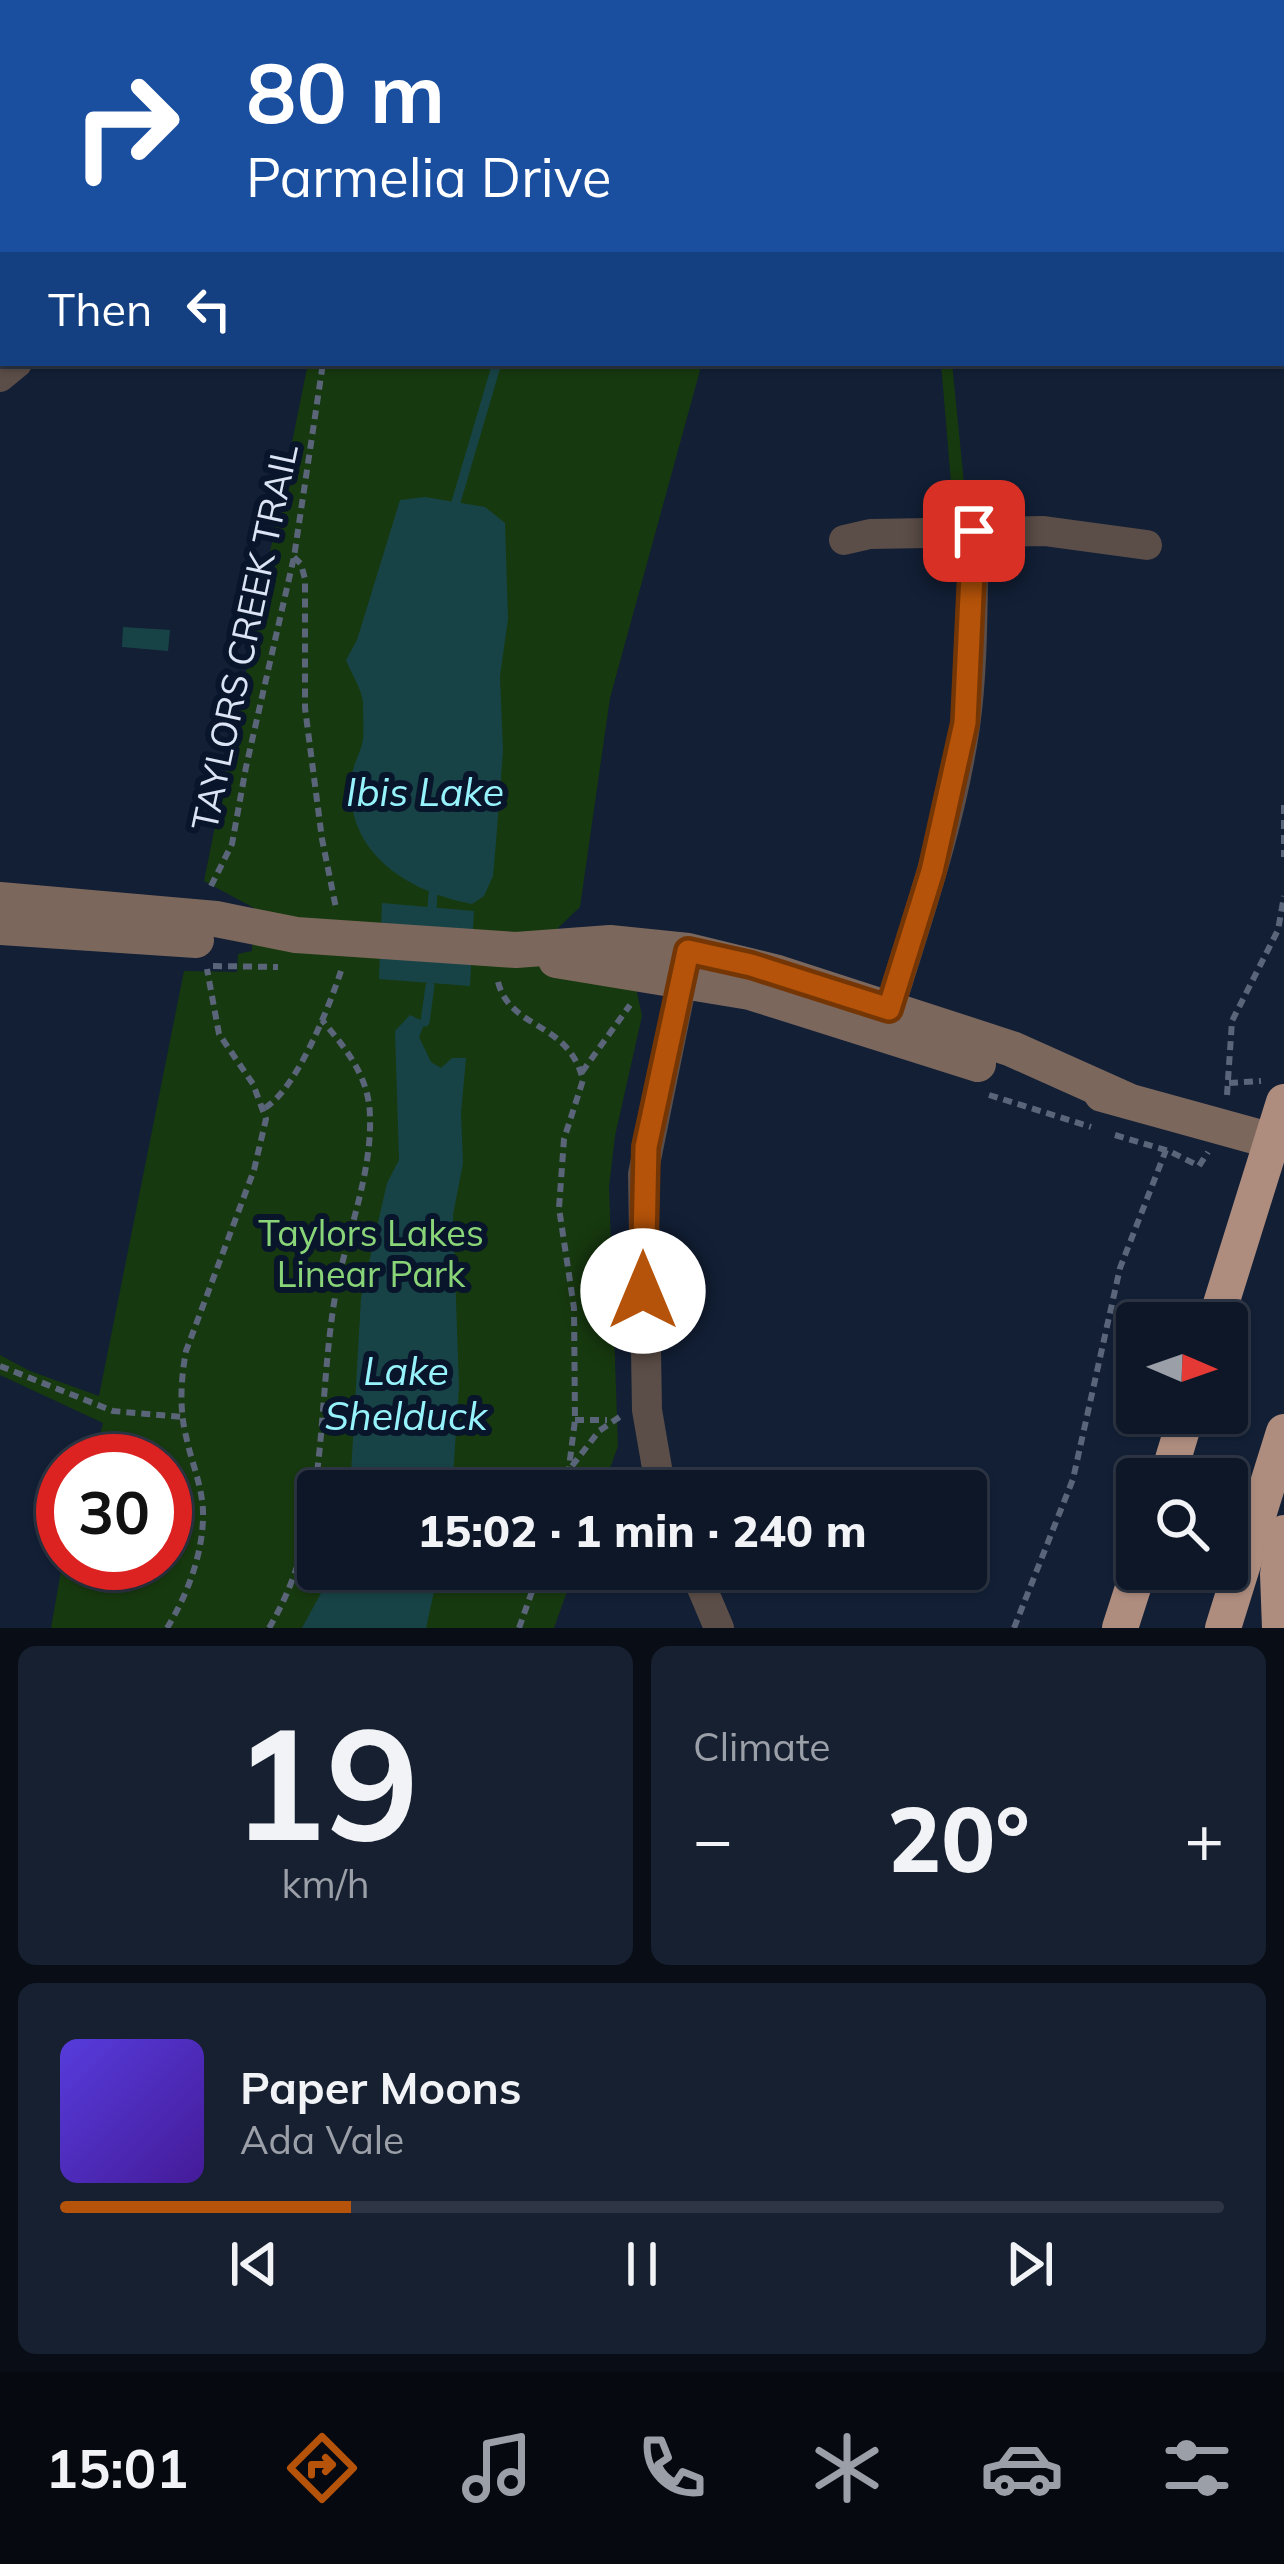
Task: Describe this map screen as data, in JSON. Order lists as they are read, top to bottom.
{
  "streets": {
    "path": ["TAYLORS CREEK TRAIL"]
  },
  "water": ["Ibis Lake", "Lake Shelduck"],
  "parks": ["Taylors Lakes Linear Park"],
  "north": "right",
  "page": {
    "turn": ["80 m", "Parmelia Drive"],
    "then": "Then",
    "limit": "30",
    "trip": "15:02 · 1 min · 240 m",
    "tile": [
      ["19", "km/h"],
      "Climate"
    ],
    "heat": ["−", "20°", "+"],
    "song": ["Paper Moons", "Ada Vale"],
    "tabs": "15:01"
  }
}
